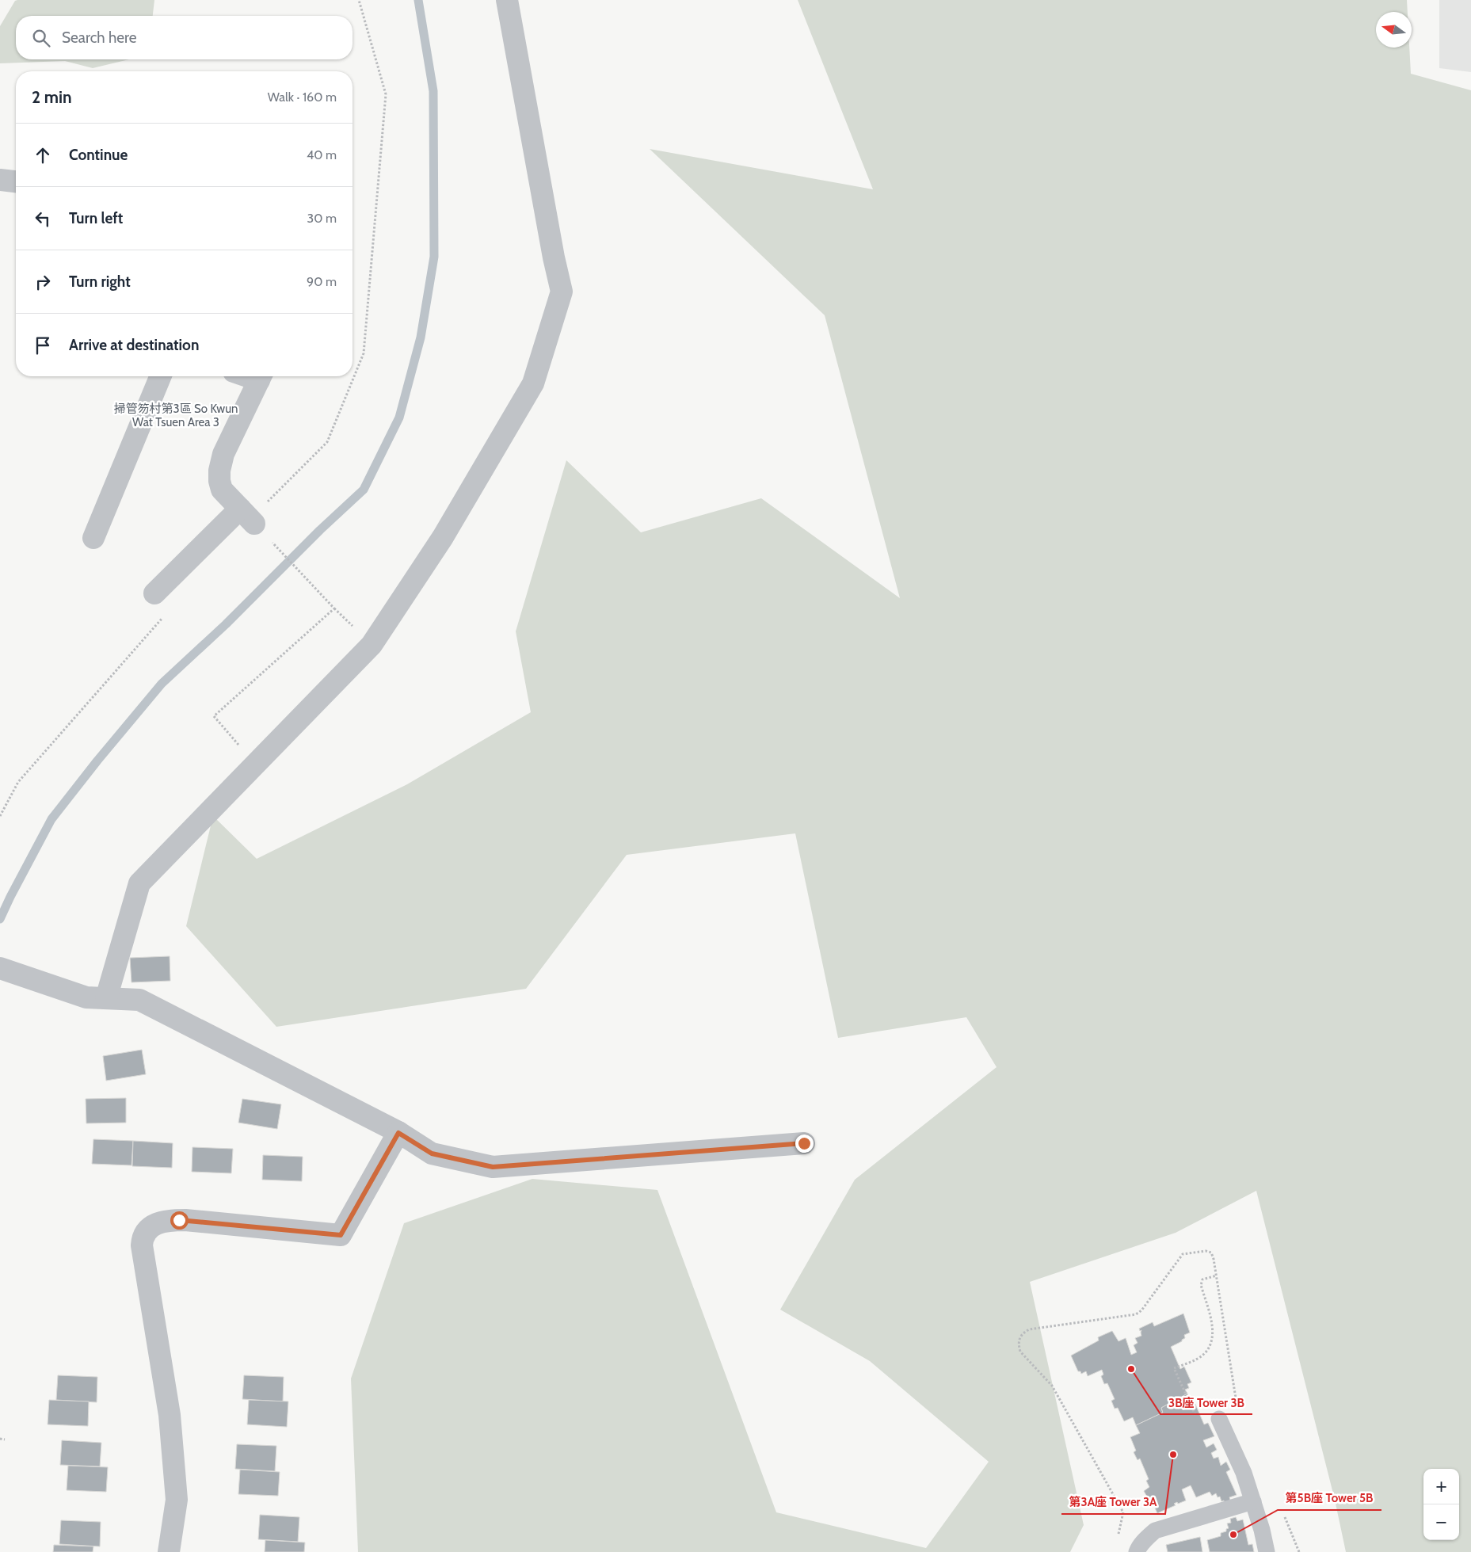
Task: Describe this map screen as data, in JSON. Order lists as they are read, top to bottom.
{
  "districts": ["掃管笏村第3區 So Kwun Wat Tsuen Area 3"],
  "places": ["3B座 Tower 3B", "第3A座 Tower 3A", "第5B座 Tower 5B"],
  "north": "left",
  "page": {
    "search": "Search here",
    "heading": ["2 min", "Walk · 160 m"],
    "list": [
      ["Continue", "40 m"],
      ["Turn left", "30 m"],
      ["Turn right", "90 m"],
      "Arrive at destination"
    ],
    "map_buttons": ["+", "−"]
  }
}
